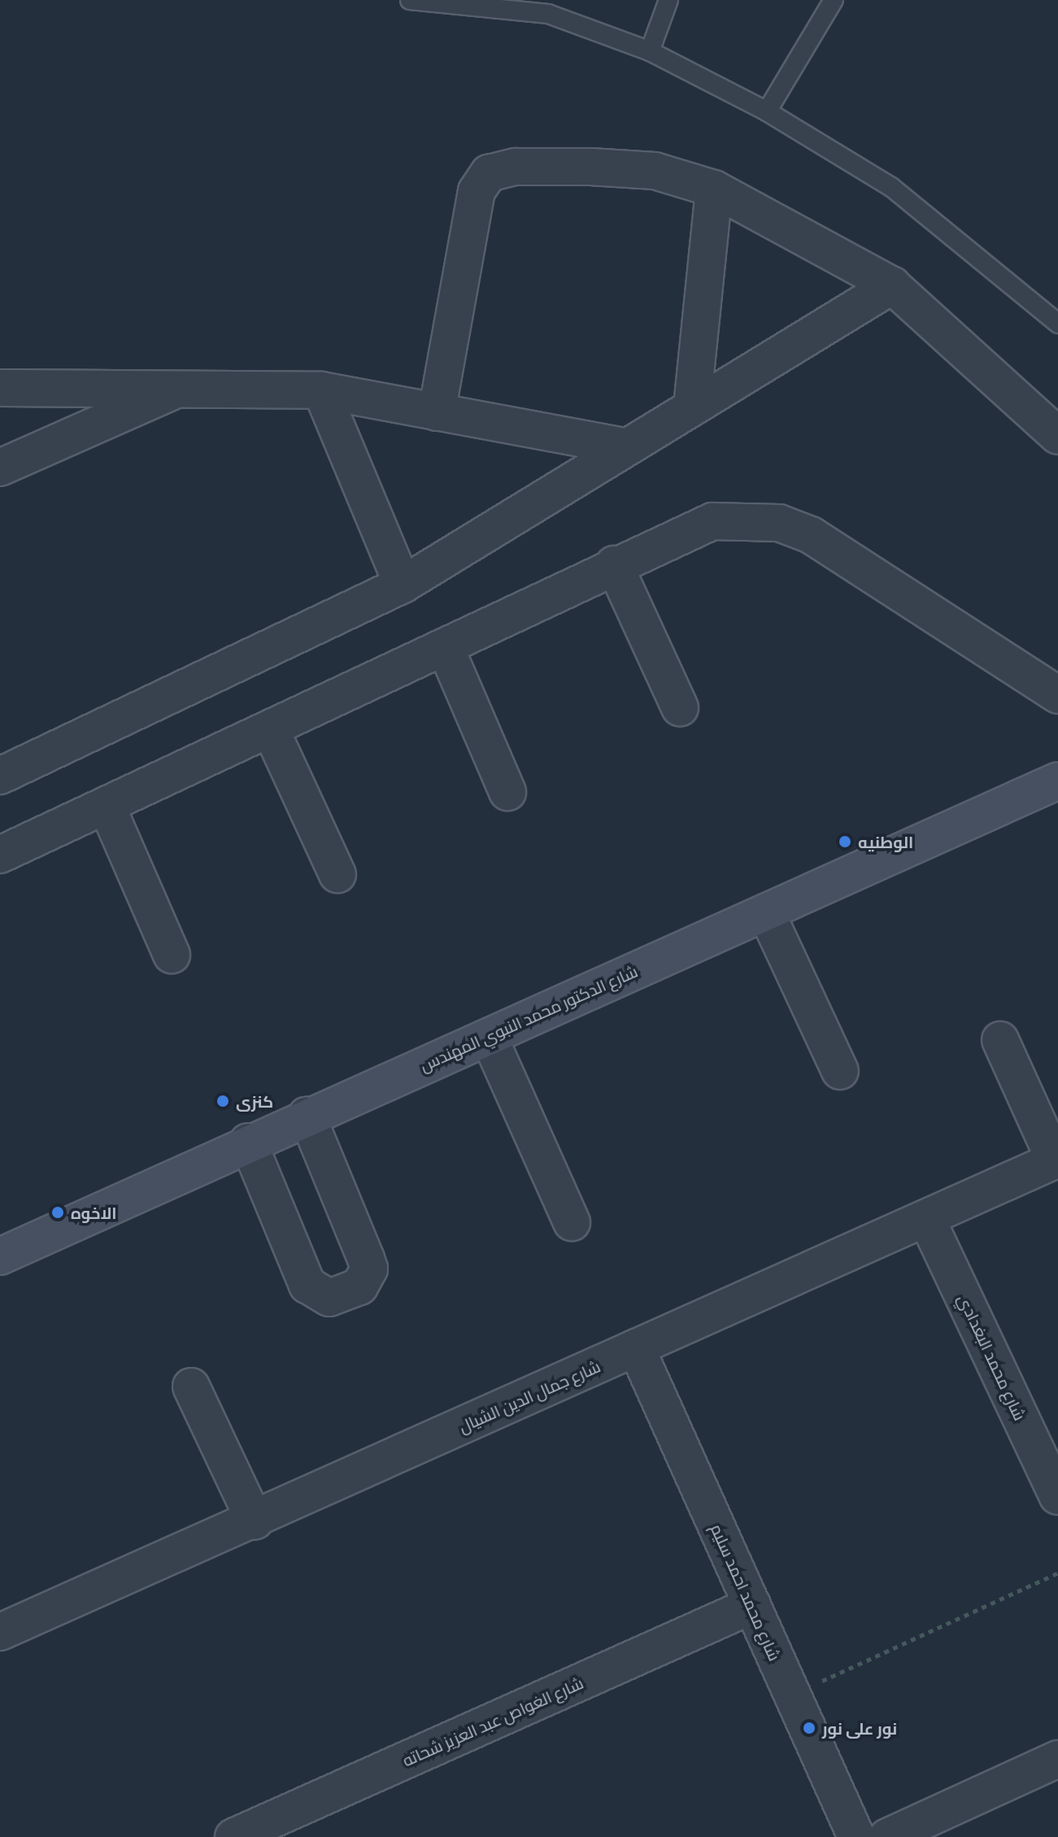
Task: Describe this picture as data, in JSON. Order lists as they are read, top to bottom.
{
  "streets": {
    "main road": ["شارع الدكتور محمد النبوي المهندس"],
    "street": [
      "شارع محمد البغدادي",
      "شارع جمال الدين الشيال",
      "شارع محمد احمد سليم",
      "شارع الغواص عبد العزيز شحاته"
    ]
  },
  "crossings": [
    ["شارع محمد البغدادي", "شارع جمال الدين الشيال"],
    ["شارع جمال الدين الشيال", "شارع محمد احمد سليم"],
    ["شارع محمد احمد سليم", "شارع الغواص عبد العزيز شحاته"]
  ],
  "places": [
    "الوطنيه",
    "كنزى",
    "الاخوه",
    "نور على نور"
  ]
}
